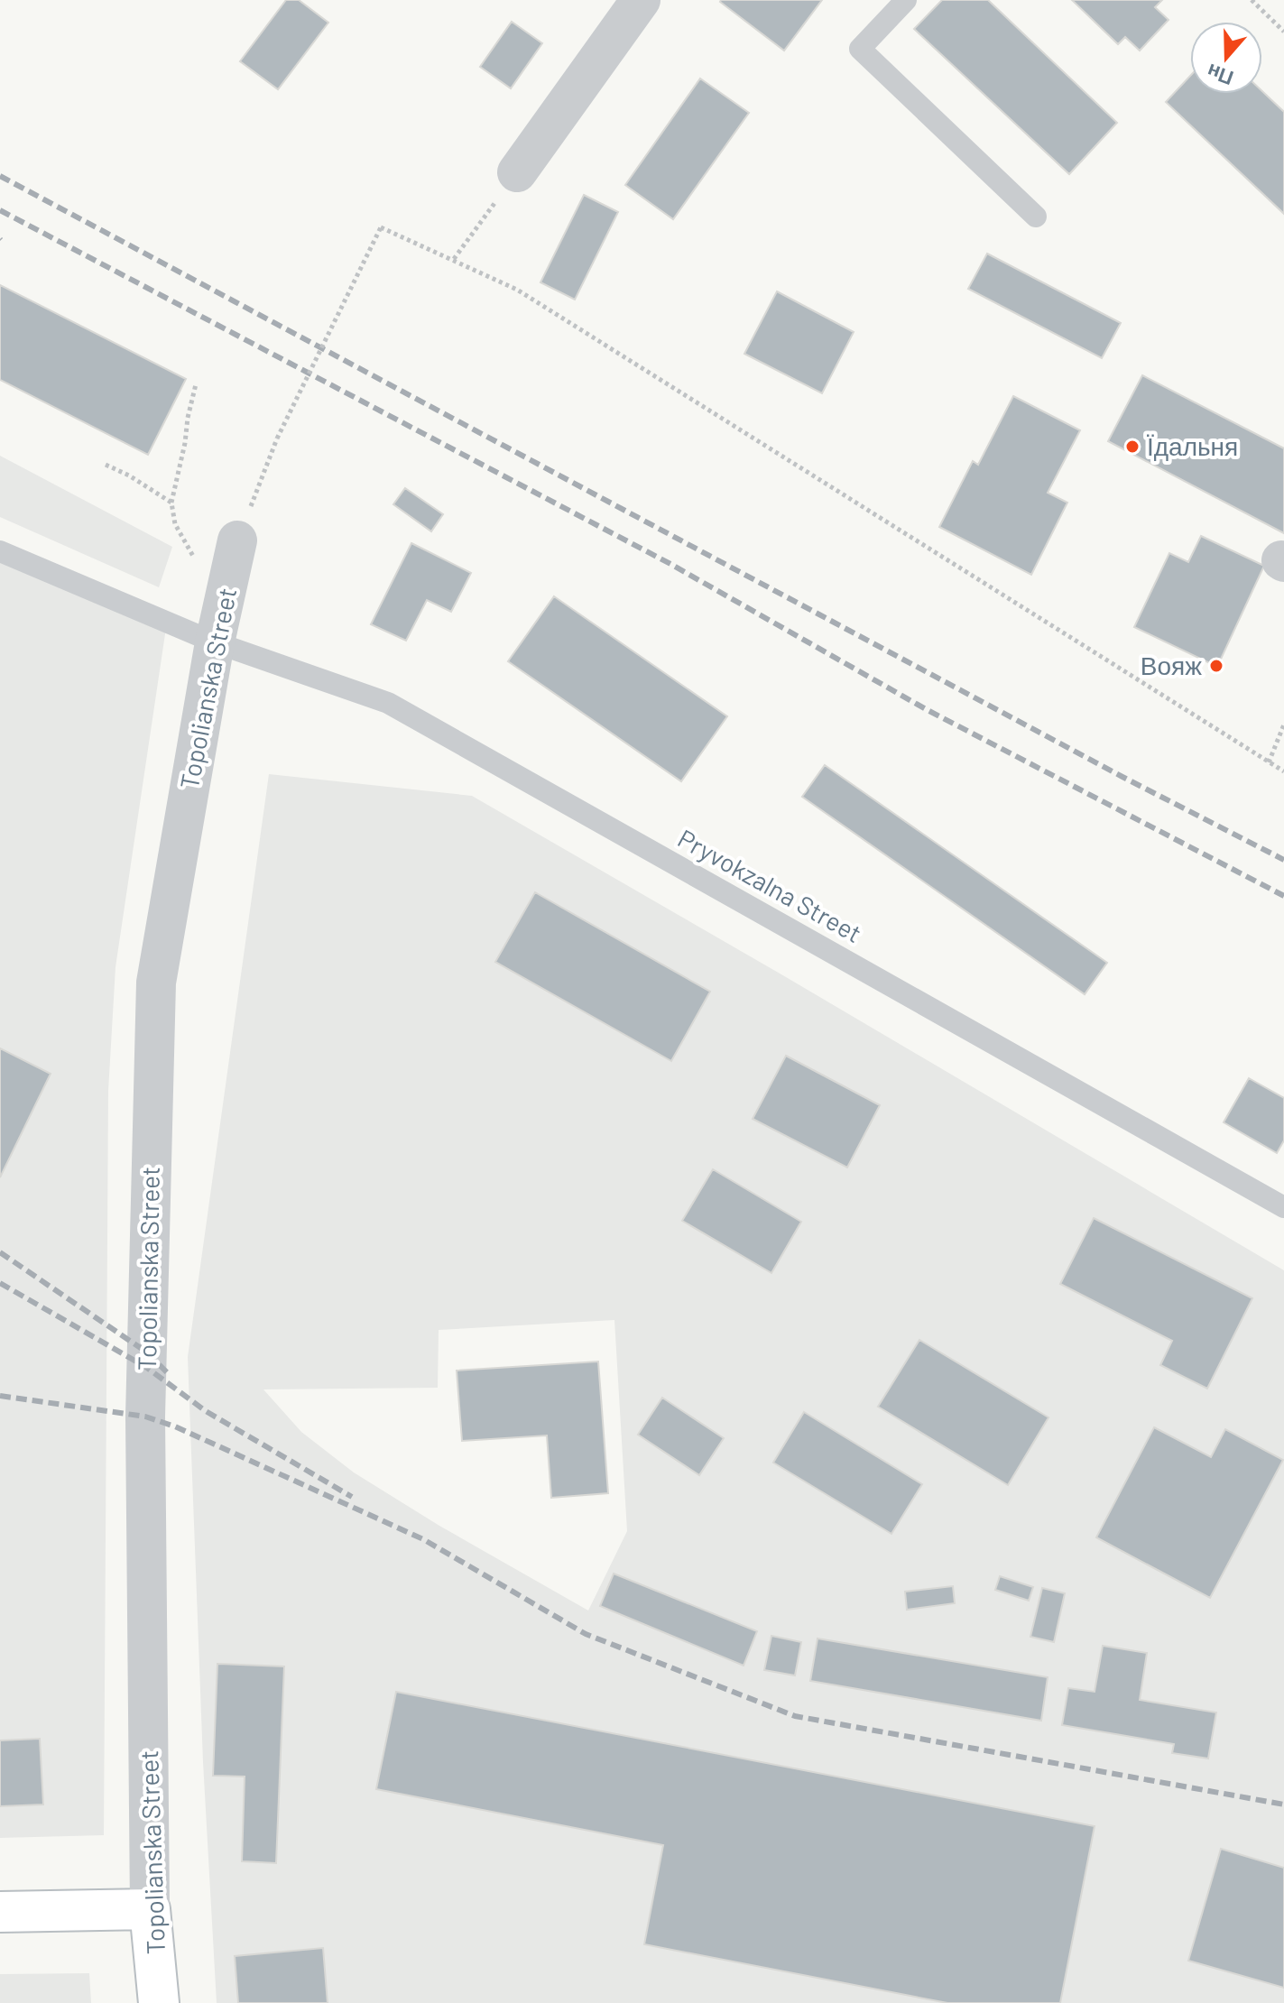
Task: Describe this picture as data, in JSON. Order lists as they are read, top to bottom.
{
  "streets": {
    "street": ["Topolianska Street"],
    "lane": ["Pryvokzalna Street"]
  },
  "crossings": [
    ["Topolianska Street", "Pryvokzalna Street"]
  ],
  "places": ["Їдальня", "Вояж"],
  "north": "bottom"
}
